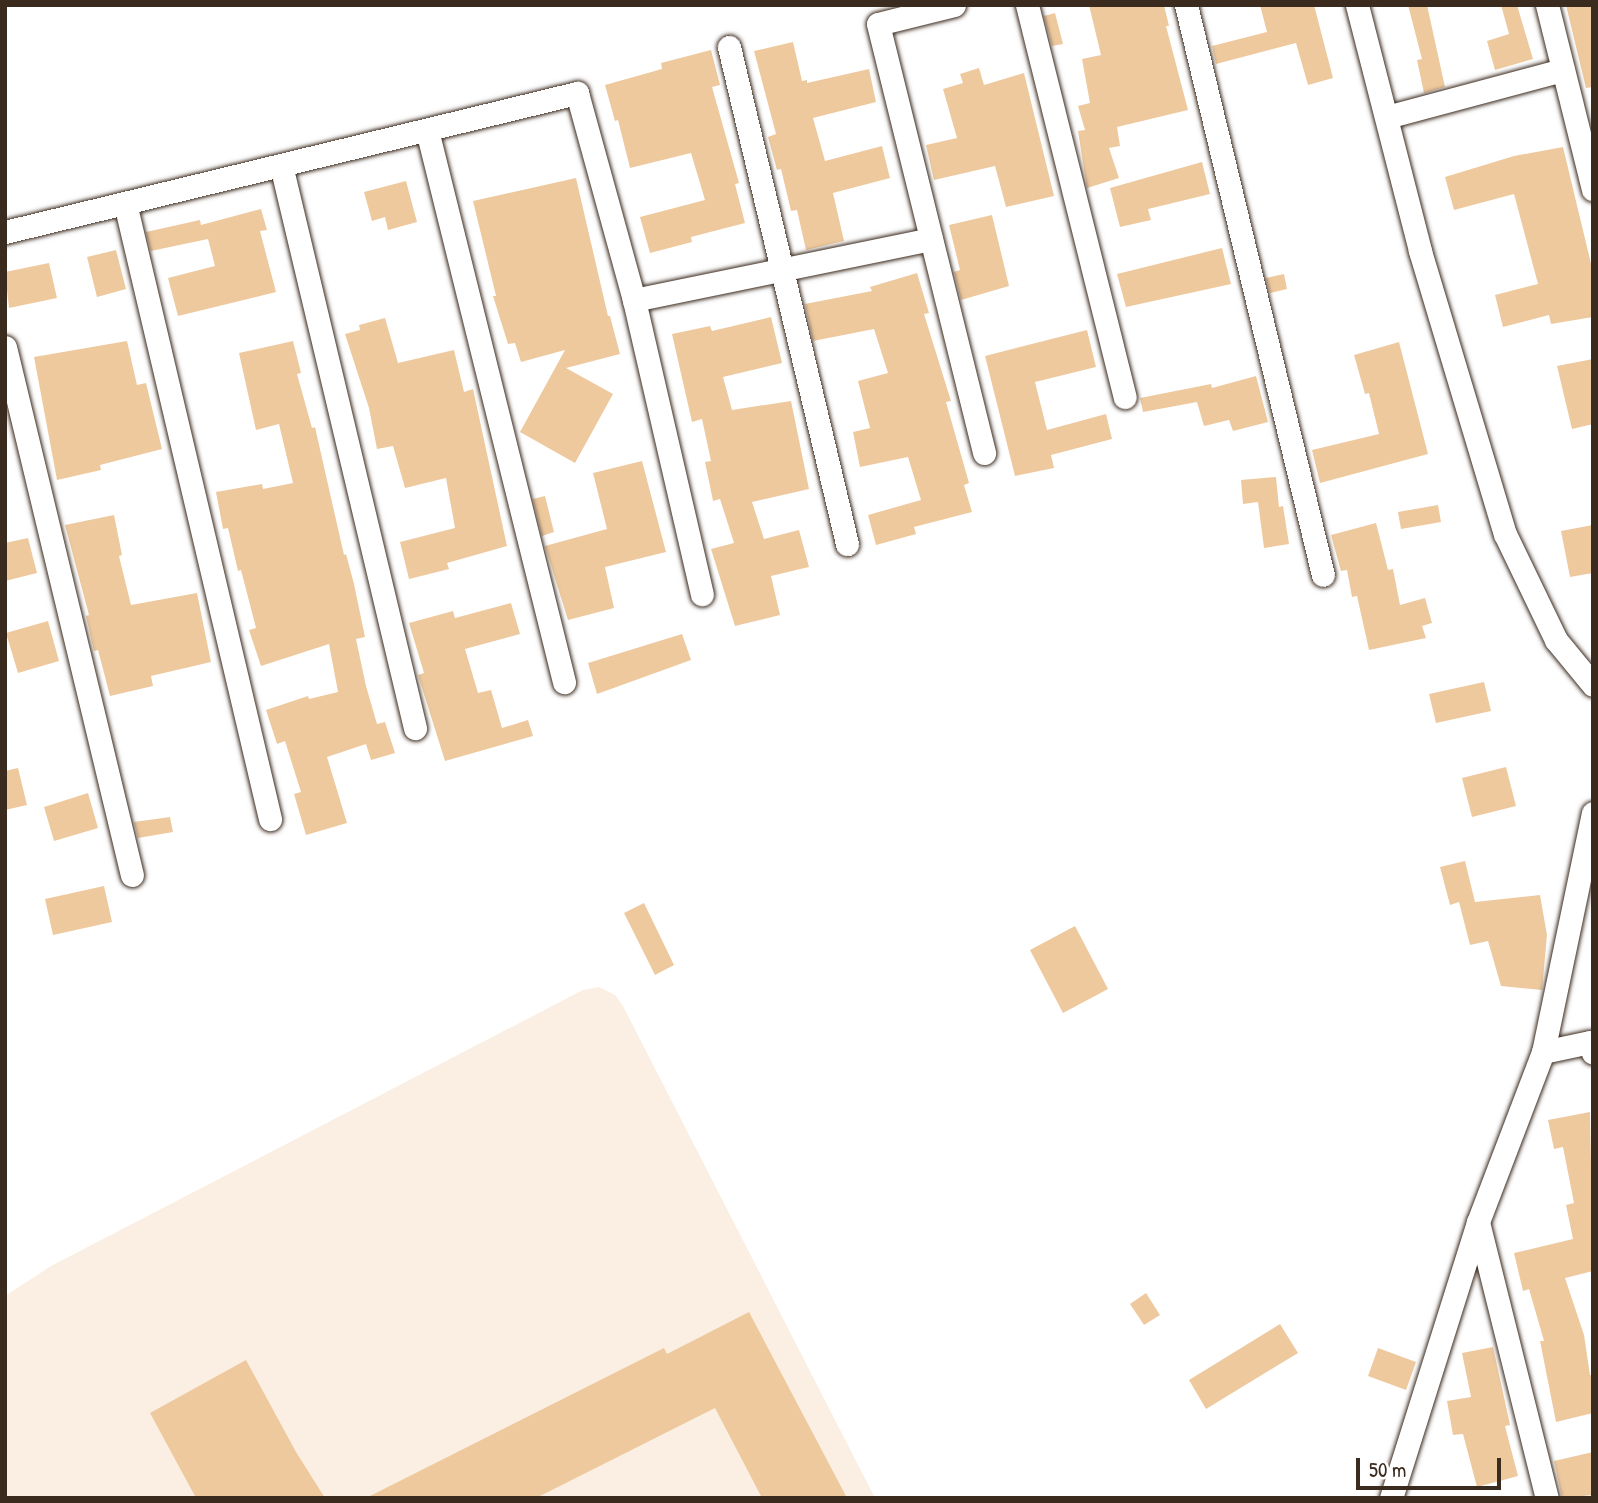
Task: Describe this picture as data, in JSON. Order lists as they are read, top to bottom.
{
  "scale_bar": "50 m"
}
